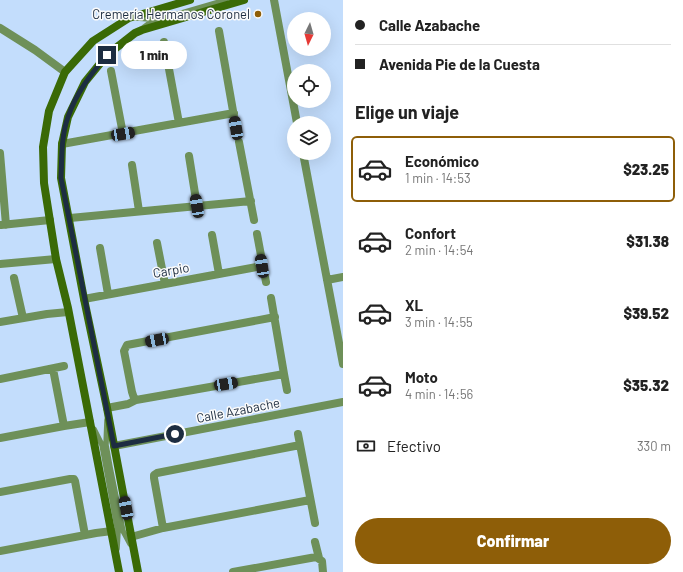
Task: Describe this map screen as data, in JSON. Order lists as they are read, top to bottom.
{
  "streets": {
    "street": ["Carpio", "Calle Azabache"]
  },
  "places": ["Cremería Hermanos Coronel"],
  "north": "bottom",
  "page": {
    "banner": ["Calle Azabache", "Avenida Pie de la Cuesta"],
    "bubble": "1 min",
    "heading": "Elige un viaje",
    "list": [
      {
        "name": "Económico",
        "note": "1 min · 14:53",
        "value": "$23.25"
      },
      {
        "name": "Confort",
        "note": "2 min · 14:54",
        "value": "$31.38"
      },
      {
        "name": "XL",
        "note": "3 min · 14:55",
        "value": "$39.52"
      },
      {
        "name": "Moto",
        "note": "4 min · 14:56",
        "value": "$35.32"
      }
    ],
    "pay": ["Efectivo", "330 m"],
    "buttons": "Confirmar"
  }
}
